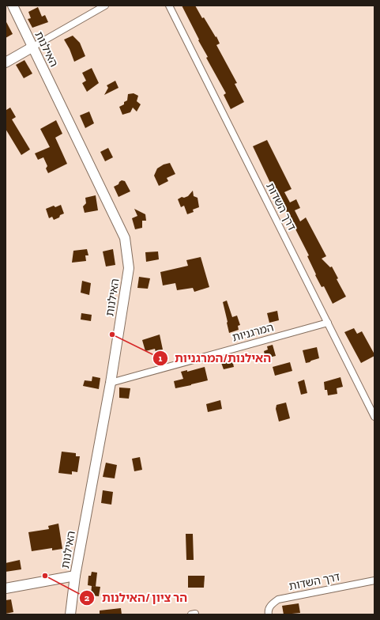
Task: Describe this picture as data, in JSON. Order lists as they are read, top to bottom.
{
  "streets": {
    "main road": ["האילנות"],
    "street": ["דרך השדות", "המרגניות"]
  },
  "crossings": [
    ["האילנות", "המרגניות"],
    ["דרך השדות", "המרגניות"]
  ],
  "places": ["האילנות/המרגניות", "הר ציון /האילנות"]
}
